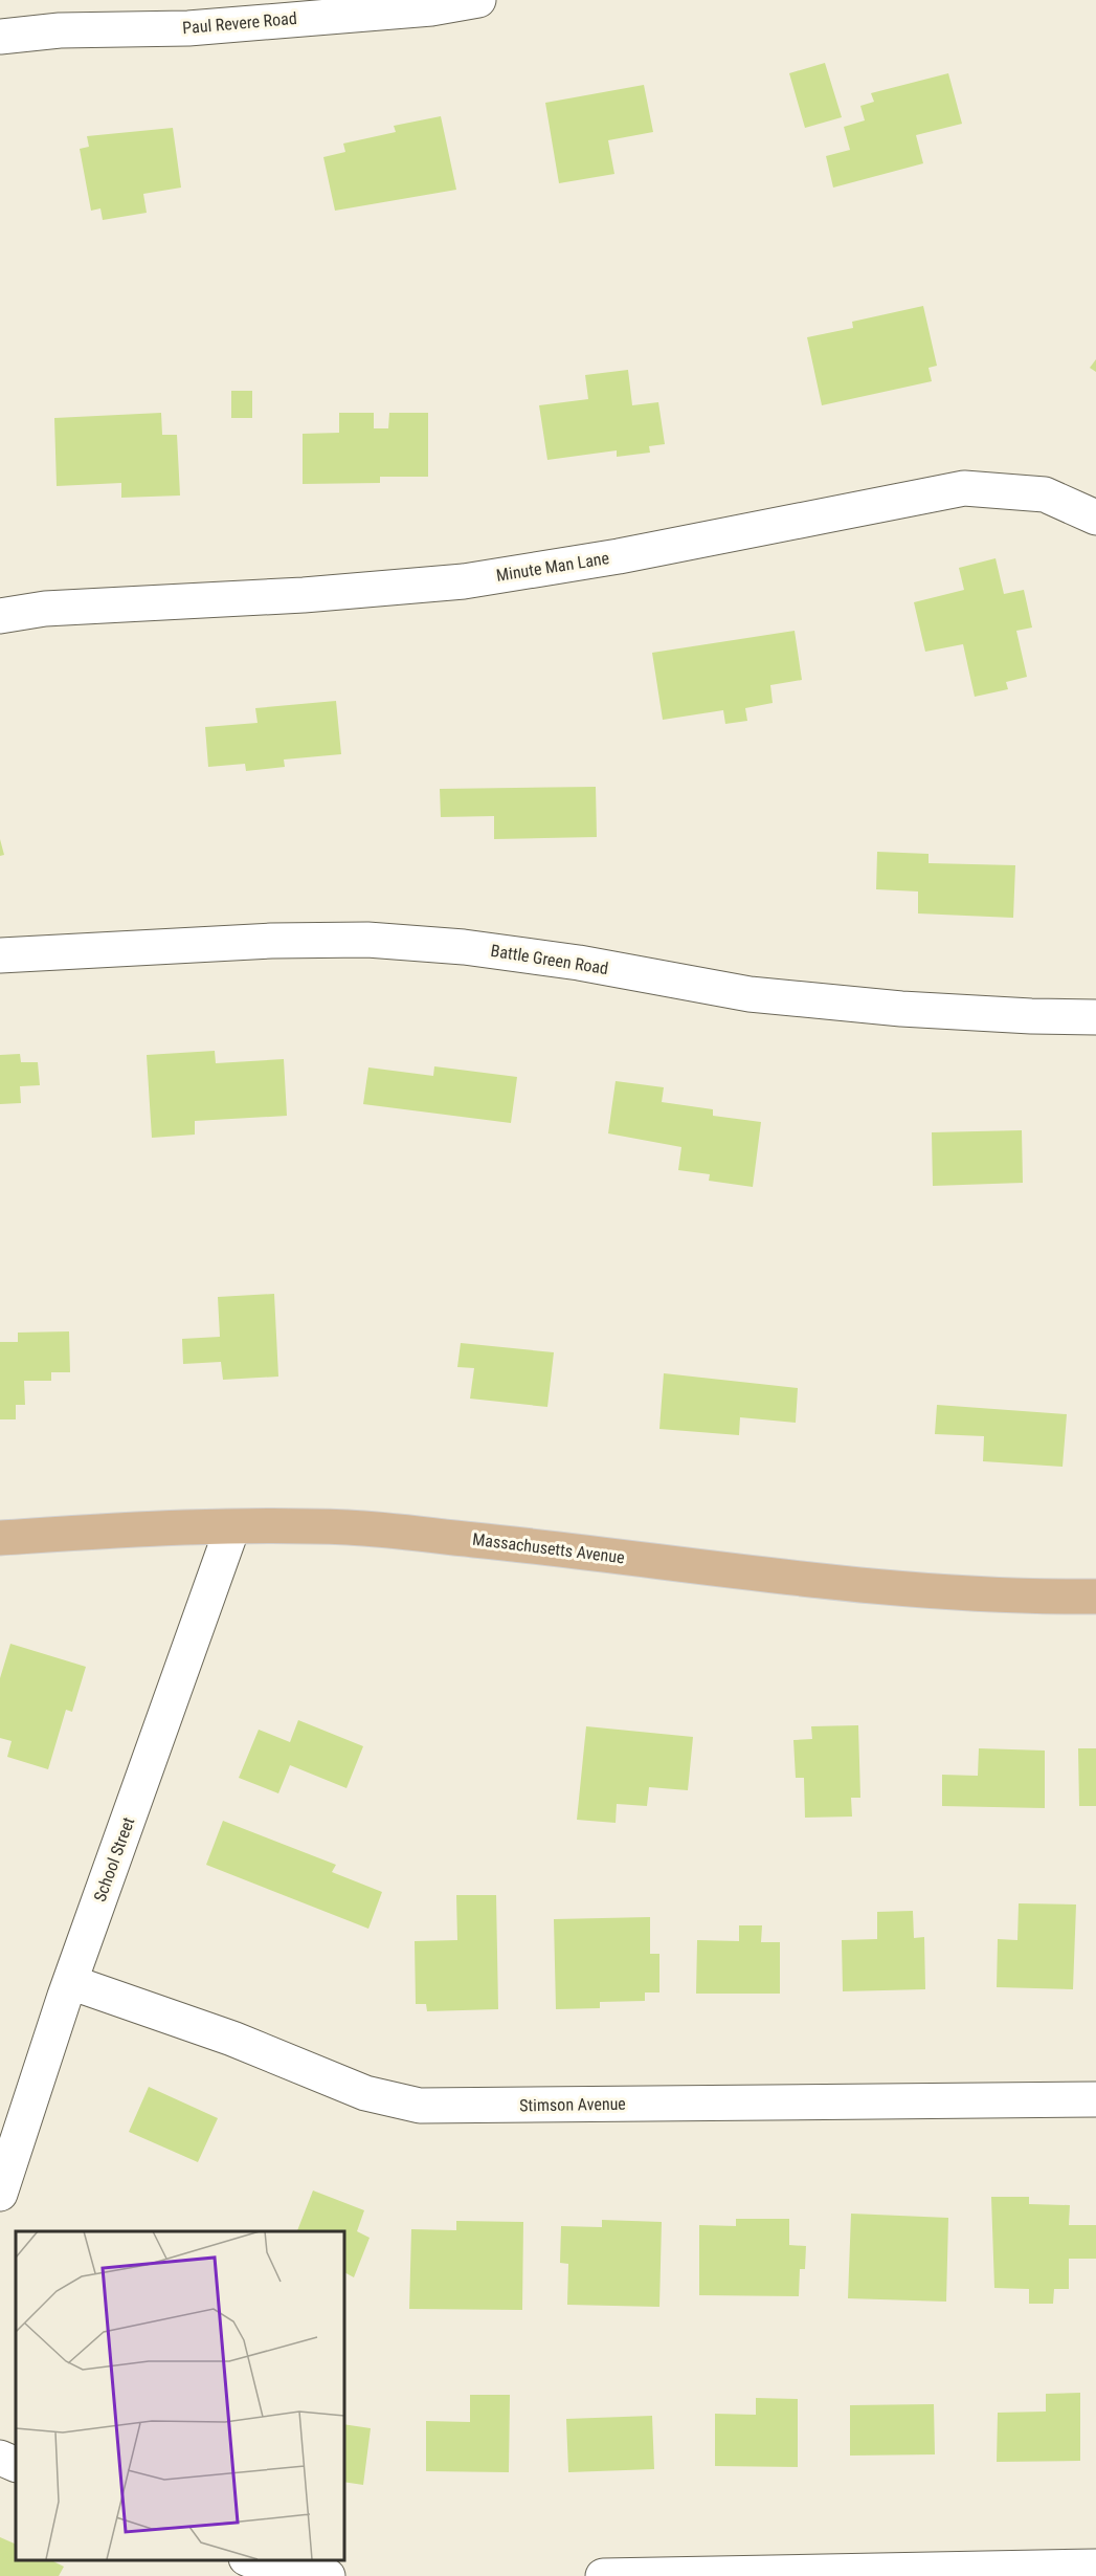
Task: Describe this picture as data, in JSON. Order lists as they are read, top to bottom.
{
  "streets": {
    "main road": ["Massachusetts Avenue"],
    "street": [
      "Paul Revere Road",
      "Minute Man Lane",
      "Battle Green Road",
      "School Street",
      "Stimson Avenue"
    ]
  },
  "crossings": [
    ["Massachusetts Avenue", "School Street"],
    ["School Street", "Stimson Avenue"]
  ]
}
